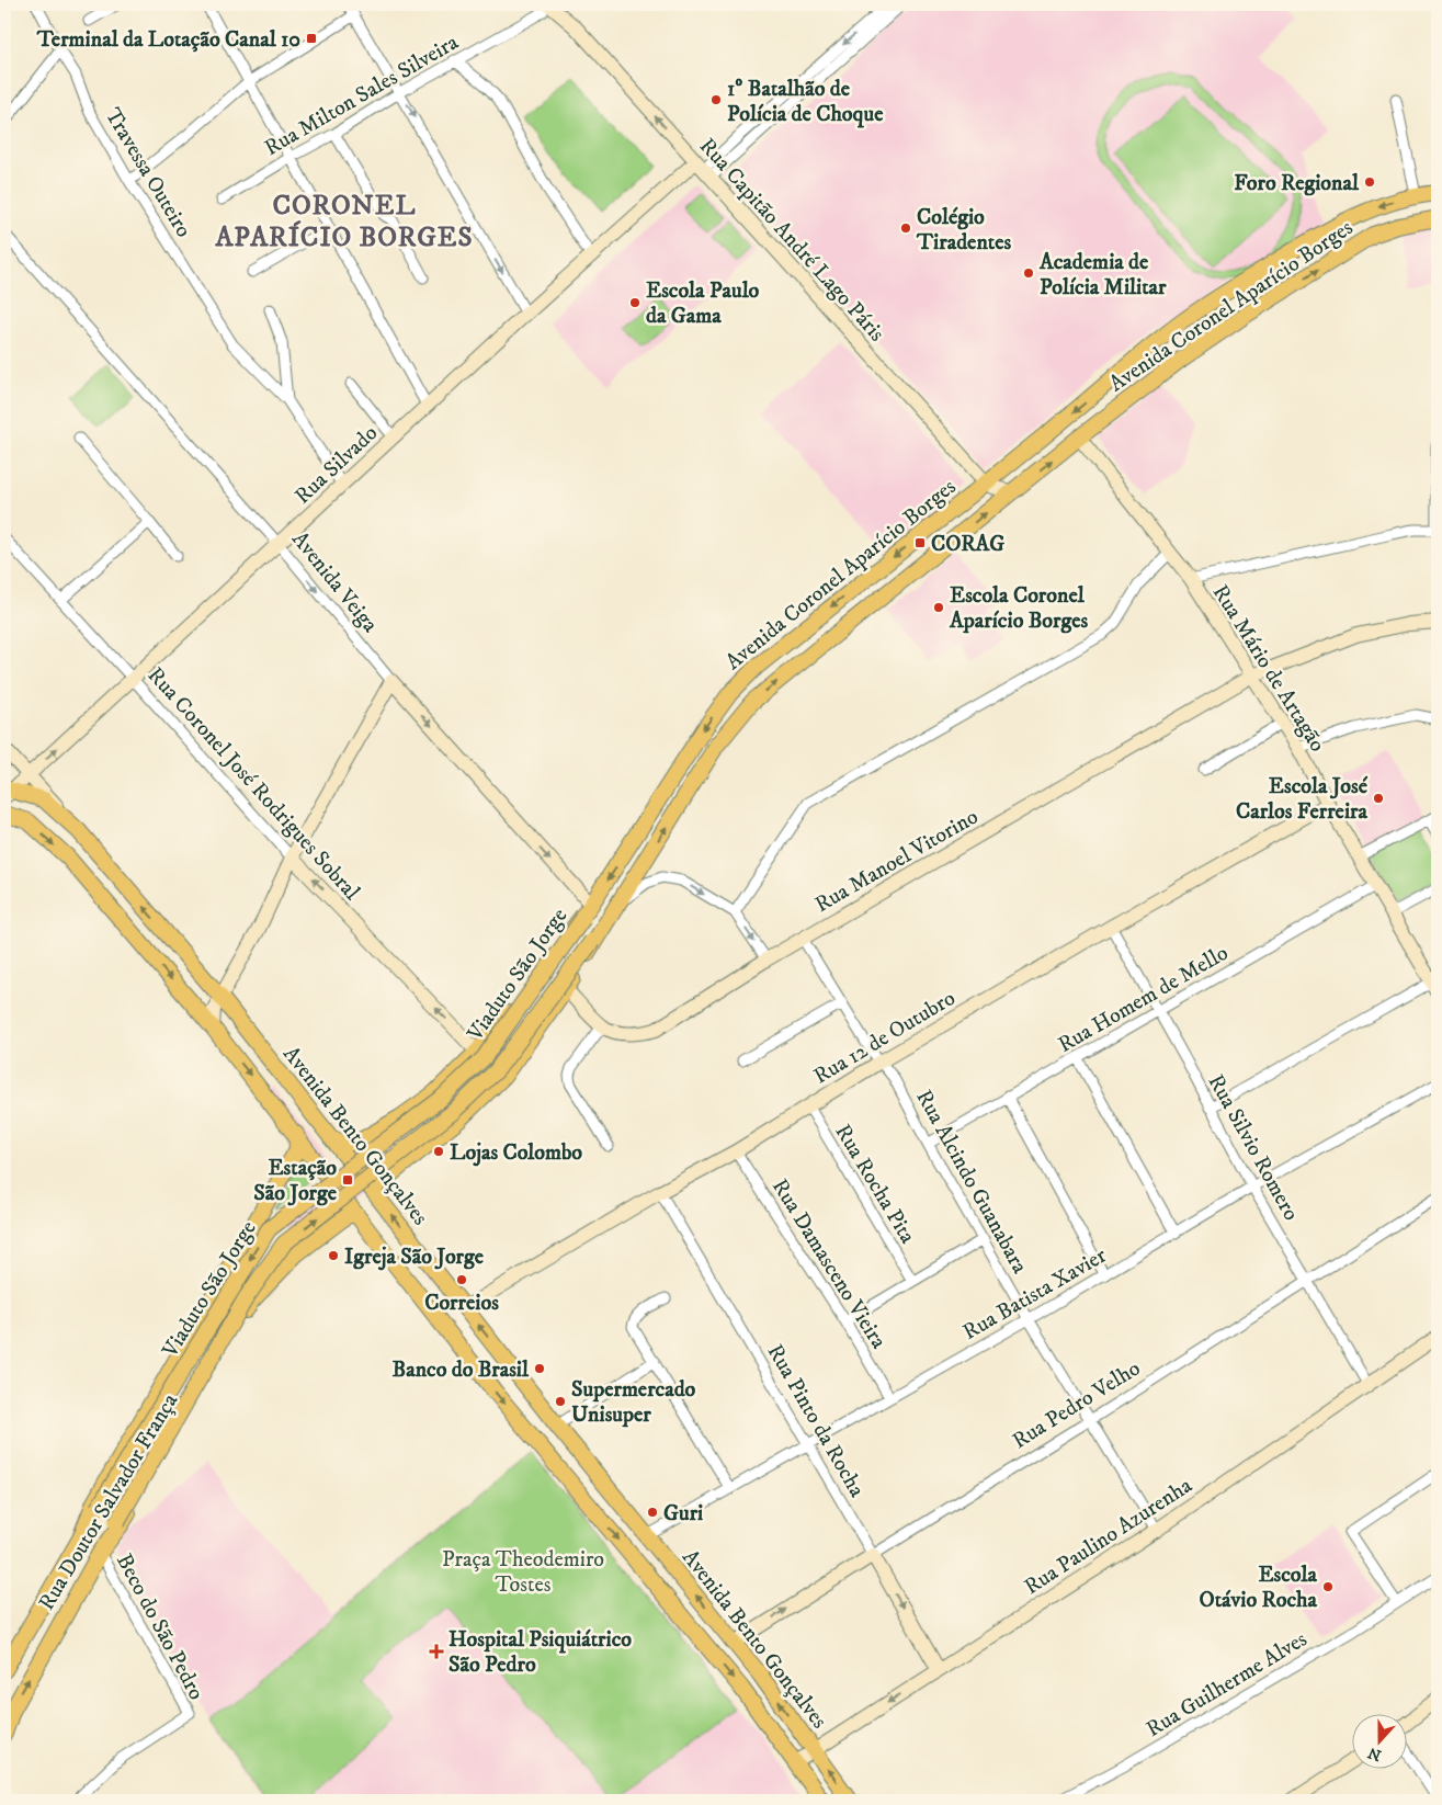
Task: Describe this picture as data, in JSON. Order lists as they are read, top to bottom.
{
  "streets": {
    "main road": [
      "Avenida Coronel Aparício Borges",
      "Viaduto São Jorge",
      "Avenida Bento Gonçalves",
      "Rua Doutor Salvador França"
    ],
    "street": [
      "Rua Milton Sales Silveira",
      "Travessa Outeiro",
      "Rua Capitão André Lago Páris",
      "Rua Silvado",
      "Avenida Veiga",
      "Rua Mário de Artagão",
      "Rua Coronel José Rodrigues Sobral",
      "Rua Manoel Vitorino",
      "Rua Homem de Mello",
      "Rua 12 de Outubro",
      "Rua Silvio Romero",
      "Rua Alcindo Guanabara",
      "Rua Rocha Pita",
      "Rua Damasceno Vieira",
      "Rua Batista Xavier",
      "Rua Pedro Velho",
      "Rua Pinto da Rocha",
      "Rua Paulino Azurenha",
      "Beco do São Pedro",
      "Rua Guilherme Alves"
    ]
  },
  "crossings": [
    ["Rua Milton Sales Silveira", "Rua Capitão André Lago Páris"],
    ["Travessa Outeiro", "Rua Silvado"],
    ["Rua Capitão André Lago Páris", "Avenida Coronel Aparício Borges"],
    ["Rua Capitão André Lago Páris", "Rua Silvado"],
    ["Avenida Coronel Aparício Borges", "Avenida Veiga"],
    ["Avenida Coronel Aparício Borges", "Rua Mário de Artagão"],
    ["Avenida Coronel Aparício Borges", "Rua Coronel José Rodrigues Sobral"],
    ["Avenida Coronel Aparício Borges", "Viaduto São Jorge"],
    ["Avenida Coronel Aparício Borges", "Avenida Bento Gonçalves"],
    ["Rua Silvado", "Avenida Veiga"],
    ["Rua Silvado", "Rua Coronel José Rodrigues Sobral"],
    ["Rua Silvado", "Avenida Bento Gonçalves"],
    ["Avenida Veiga", "Viaduto São Jorge"],
    ["Rua Mário de Artagão", "Rua Manoel Vitorino"],
    ["Rua Mário de Artagão", "Rua Homem de Mello"],
    ["Rua Mário de Artagão", "Rua 12 de Outubro"],
    ["Rua Manoel Vitorino", "Rua Alcindo Guanabara"],
    ["Viaduto São Jorge", "Rua Doutor Salvador França"],
    ["Viaduto São Jorge", "Beco do São Pedro"],
    ["Rua Homem de Mello", "Rua Silvio Romero"],
    ["Rua Homem de Mello", "Rua Alcindo Guanabara"],
    ["Rua 12 de Outubro", "Avenida Bento Gonçalves"],
    ["Rua 12 de Outubro", "Rua Silvio Romero"],
    ["Rua 12 de Outubro", "Rua Alcindo Guanabara"],
    ["Rua 12 de Outubro", "Rua Rocha Pita"],
    ["Rua 12 de Outubro", "Rua Damasceno Vieira"],
    ["Rua 12 de Outubro", "Rua Pinto da Rocha"],
    ["Avenida Bento Gonçalves", "Rua Batista Xavier"],
    ["Avenida Bento Gonçalves", "Rua Pedro Velho"],
    ["Avenida Bento Gonçalves", "Rua Doutor Salvador França"],
    ["Avenida Bento Gonçalves", "Rua Paulino Azurenha"],
    ["Rua Silvio Romero", "Rua Batista Xavier"],
    ["Rua Silvio Romero", "Rua Pedro Velho"],
    ["Rua Silvio Romero", "Rua Paulino Azurenha"],
    ["Rua Alcindo Guanabara", "Rua Batista Xavier"],
    ["Rua Alcindo Guanabara", "Rua Pedro Velho"],
    ["Rua Alcindo Guanabara", "Rua Paulino Azurenha"],
    ["Rua Damasceno Vieira", "Rua Batista Xavier"],
    ["Rua Batista Xavier", "Rua Pinto da Rocha"],
    ["Rua Pedro Velho", "Rua Pinto da Rocha"],
    ["Rua Pinto da Rocha", "Rua Paulino Azurenha"],
    ["Rua Doutor Salvador França", "Beco do São Pedro"]
  ],
  "one_way": ["Avenida Veiga", "Rua Coronel José Rodrigues Sobral"],
  "districts": ["CORONEL APARÍCIO BORGES"],
  "parks": ["Praça Theodemiro Tostes"],
  "places": {
    "transit": ["Terminal da Lotação Canal 10", "CORAG", "Estação São Jorge"],
    "other": [
      "1º Batalhão de Polícia de Choque",
      "Foro Regional",
      "Colégio Tiradentes",
      "Academia de Polícia Militar",
      "Escola Paulo da Gama",
      "Escola Coronel Aparício Borges",
      "Escola José Carlos Ferreira",
      "Lojas Colombo",
      "Igreja São Jorge",
      "Correios",
      "Banco do Brasil",
      "Supermercado Unisuper",
      "Guri",
      "Escola Otávio Rocha"
    ],
    "health": ["Hospital Psiquiátrico São Pedro"]
  },
  "north": "bottom"
}
